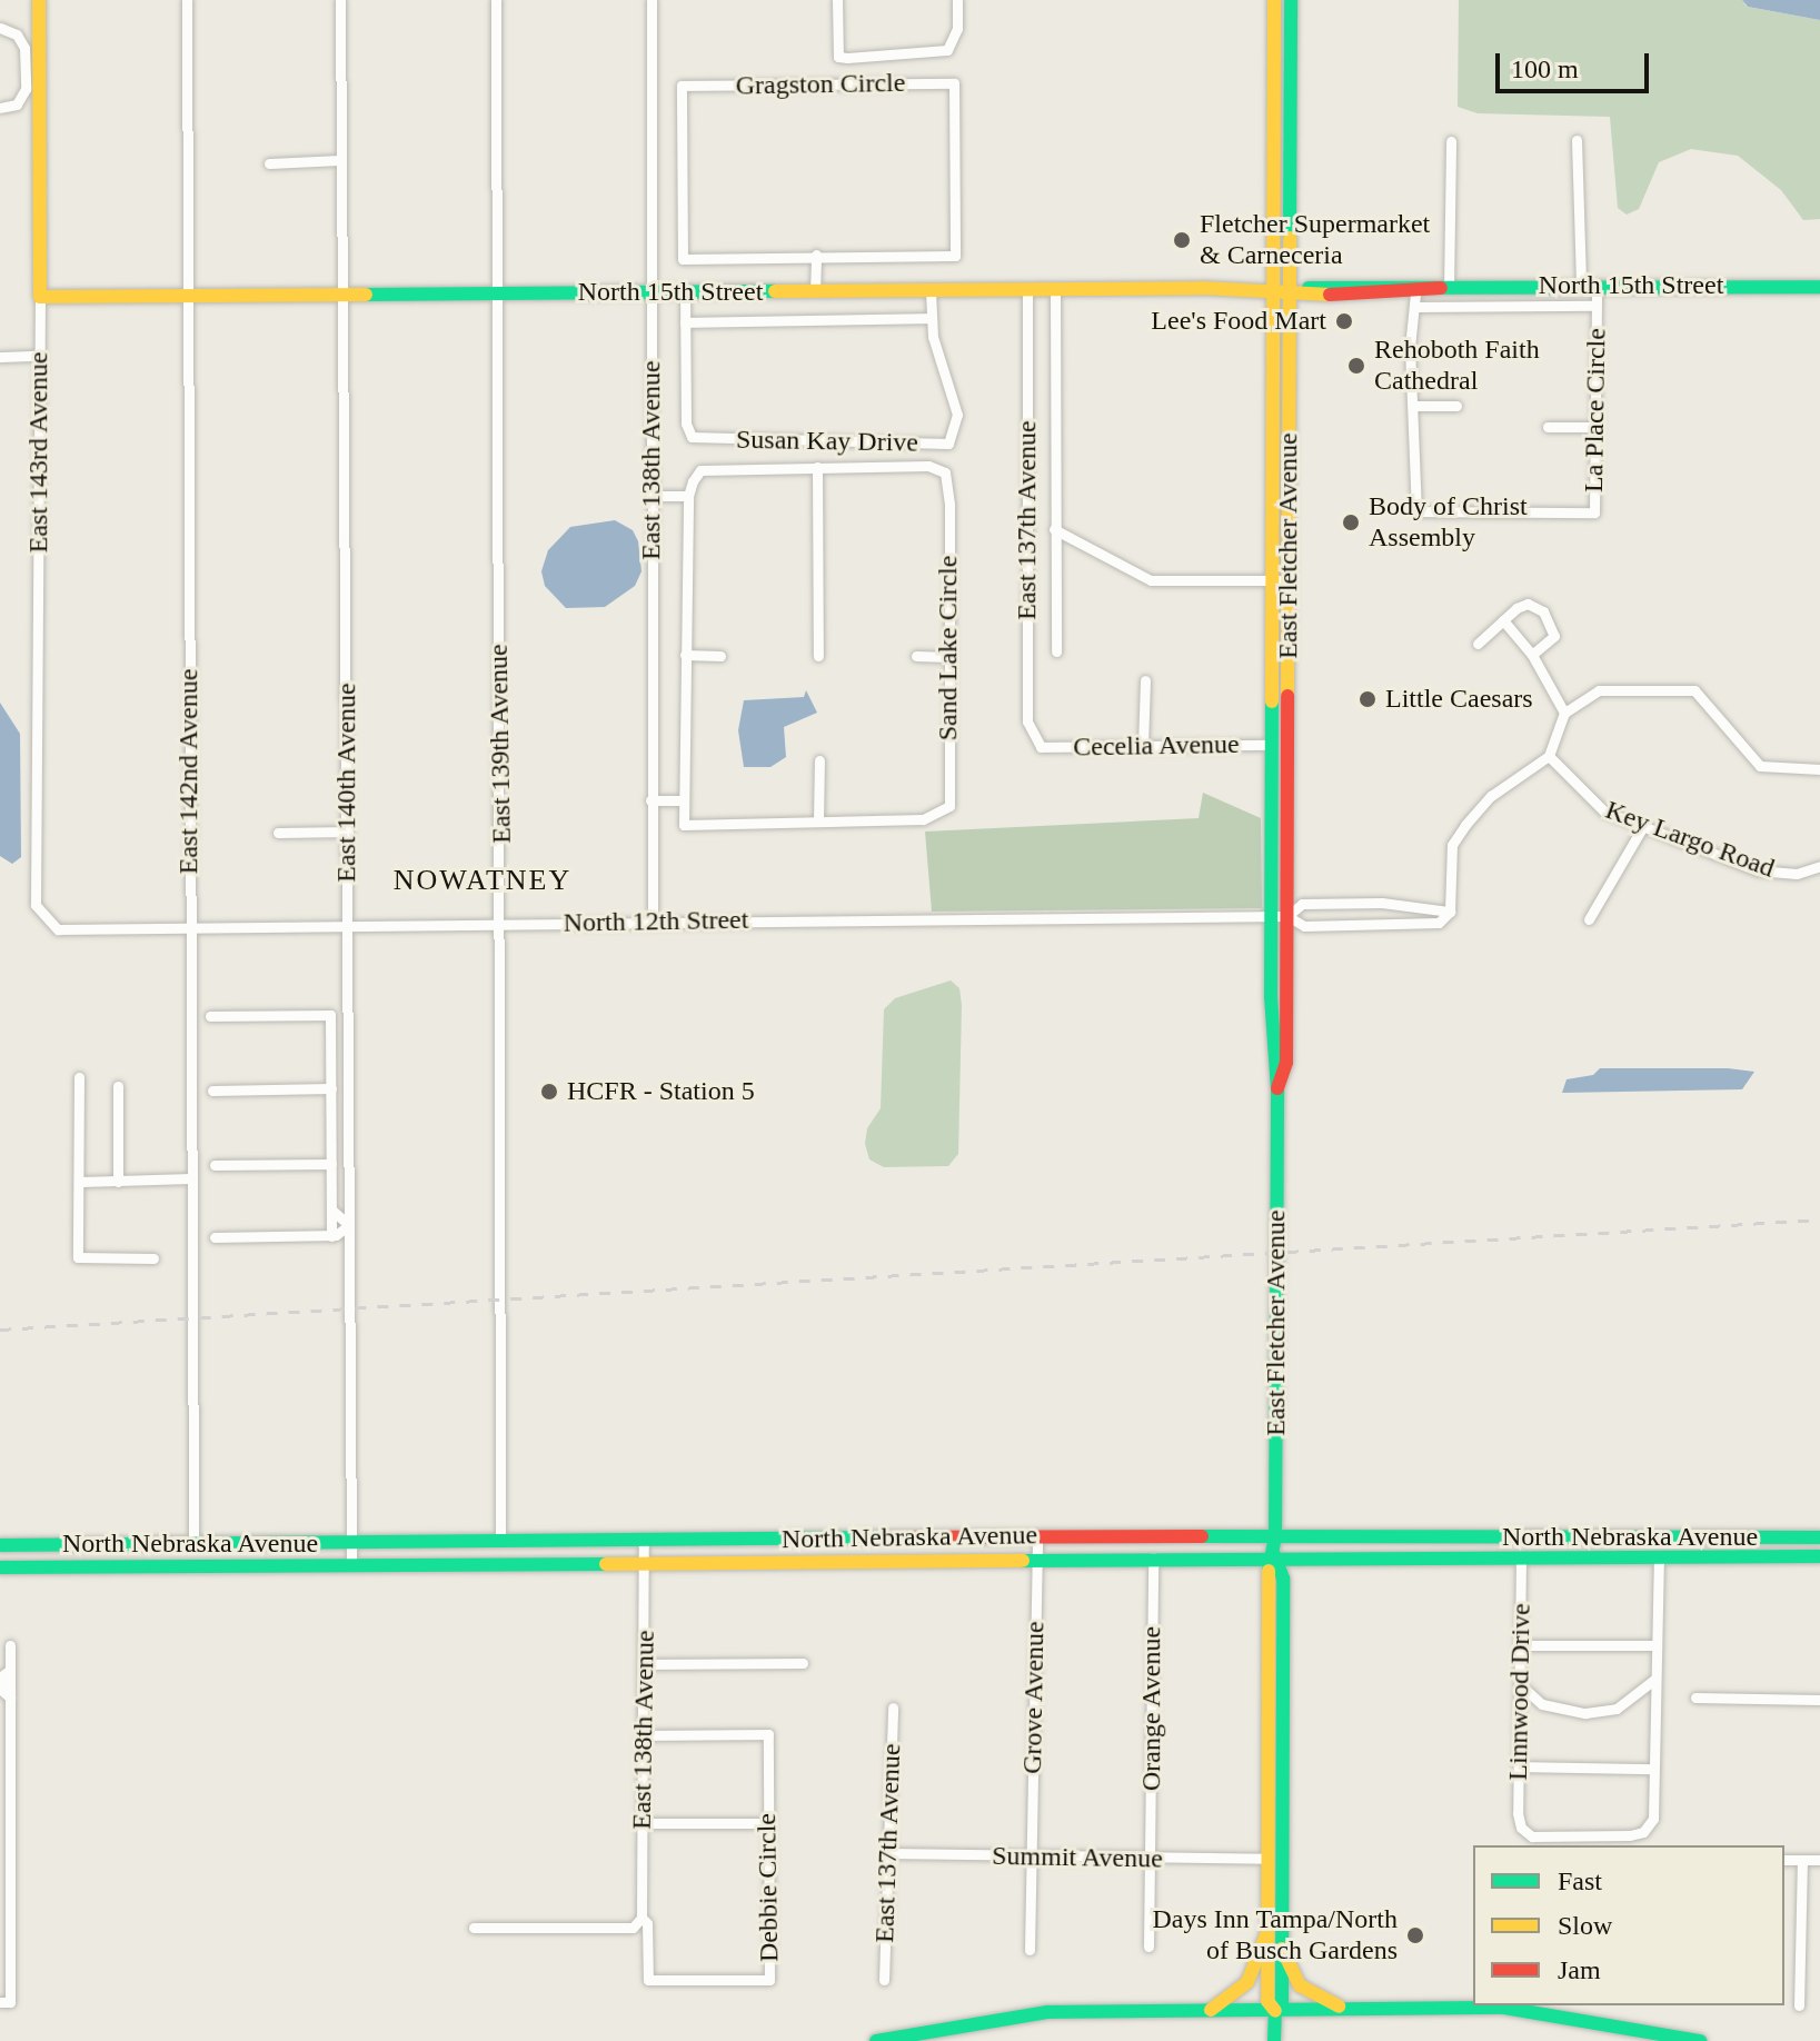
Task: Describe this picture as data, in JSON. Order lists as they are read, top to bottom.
{
  "streets": {
    "main road": [
      "North 15th Street",
      "East 143rd Avenue",
      "East Fletcher Avenue",
      "North Nebraska Avenue"
    ],
    "street": [
      "Gragston Circle",
      "La Place Circle",
      "Susan Kay Drive",
      "East 138th Avenue",
      "East 137th Avenue",
      "Sand Lake Circle",
      "East 139th Avenue",
      "Cecelia Avenue",
      "East 142nd Avenue",
      "East 140th Avenue",
      "Key Largo Road",
      "North 12th Street",
      "Linnwood Drive",
      "Grove Avenue",
      "Orange Avenue",
      "Summit Avenue",
      "Debbie Circle"
    ]
  },
  "crossings": [
    ["North 15th Street", "La Place Circle"],
    ["North 15th Street", "Susan Kay Drive"],
    ["North 15th Street", "East 143rd Avenue"],
    ["North 15th Street", "East 138th Avenue"],
    ["North 15th Street", "East 137th Avenue"],
    ["North 15th Street", "East Fletcher Avenue"],
    ["North 15th Street", "East 139th Avenue"],
    ["North 15th Street", "East 142nd Avenue"],
    ["North 15th Street", "East 140th Avenue"],
    ["East 143rd Avenue", "North 12th Street"],
    ["East 138th Avenue", "North 12th Street"],
    ["East 138th Avenue", "North Nebraska Avenue"],
    ["East 138th Avenue", "Debbie Circle"],
    ["East 137th Avenue", "Cecelia Avenue"],
    ["East 137th Avenue", "Summit Avenue"],
    ["East Fletcher Avenue", "Cecelia Avenue"],
    ["East Fletcher Avenue", "North 12th Street"],
    ["East Fletcher Avenue", "North Nebraska Avenue"],
    ["East Fletcher Avenue", "Summit Avenue"],
    ["East 139th Avenue", "North 12th Street"],
    ["East 139th Avenue", "North Nebraska Avenue"],
    ["East 142nd Avenue", "North 12th Street"],
    ["East 142nd Avenue", "North Nebraska Avenue"],
    ["East 140th Avenue", "North 12th Street"],
    ["East 140th Avenue", "North Nebraska Avenue"],
    ["North Nebraska Avenue", "Linnwood Drive"],
    ["North Nebraska Avenue", "Grove Avenue"],
    ["North Nebraska Avenue", "Orange Avenue"],
    ["Grove Avenue", "Summit Avenue"],
    ["Orange Avenue", "Summit Avenue"]
  ],
  "districts": ["NOWATNEY"],
  "places": [
    "Fletcher Supermarket & Carneceria",
    "Lee's Food Mart",
    "Rehoboth Faith Cathedral",
    "Body of Christ Assembly",
    "Little Caesars",
    "HCFR - Station 5",
    "Days Inn Tampa/North of Busch Gardens"
  ],
  "legend": ["Fast", "Slow", "Jam"],
  "scale_bar": "100 m"
}
